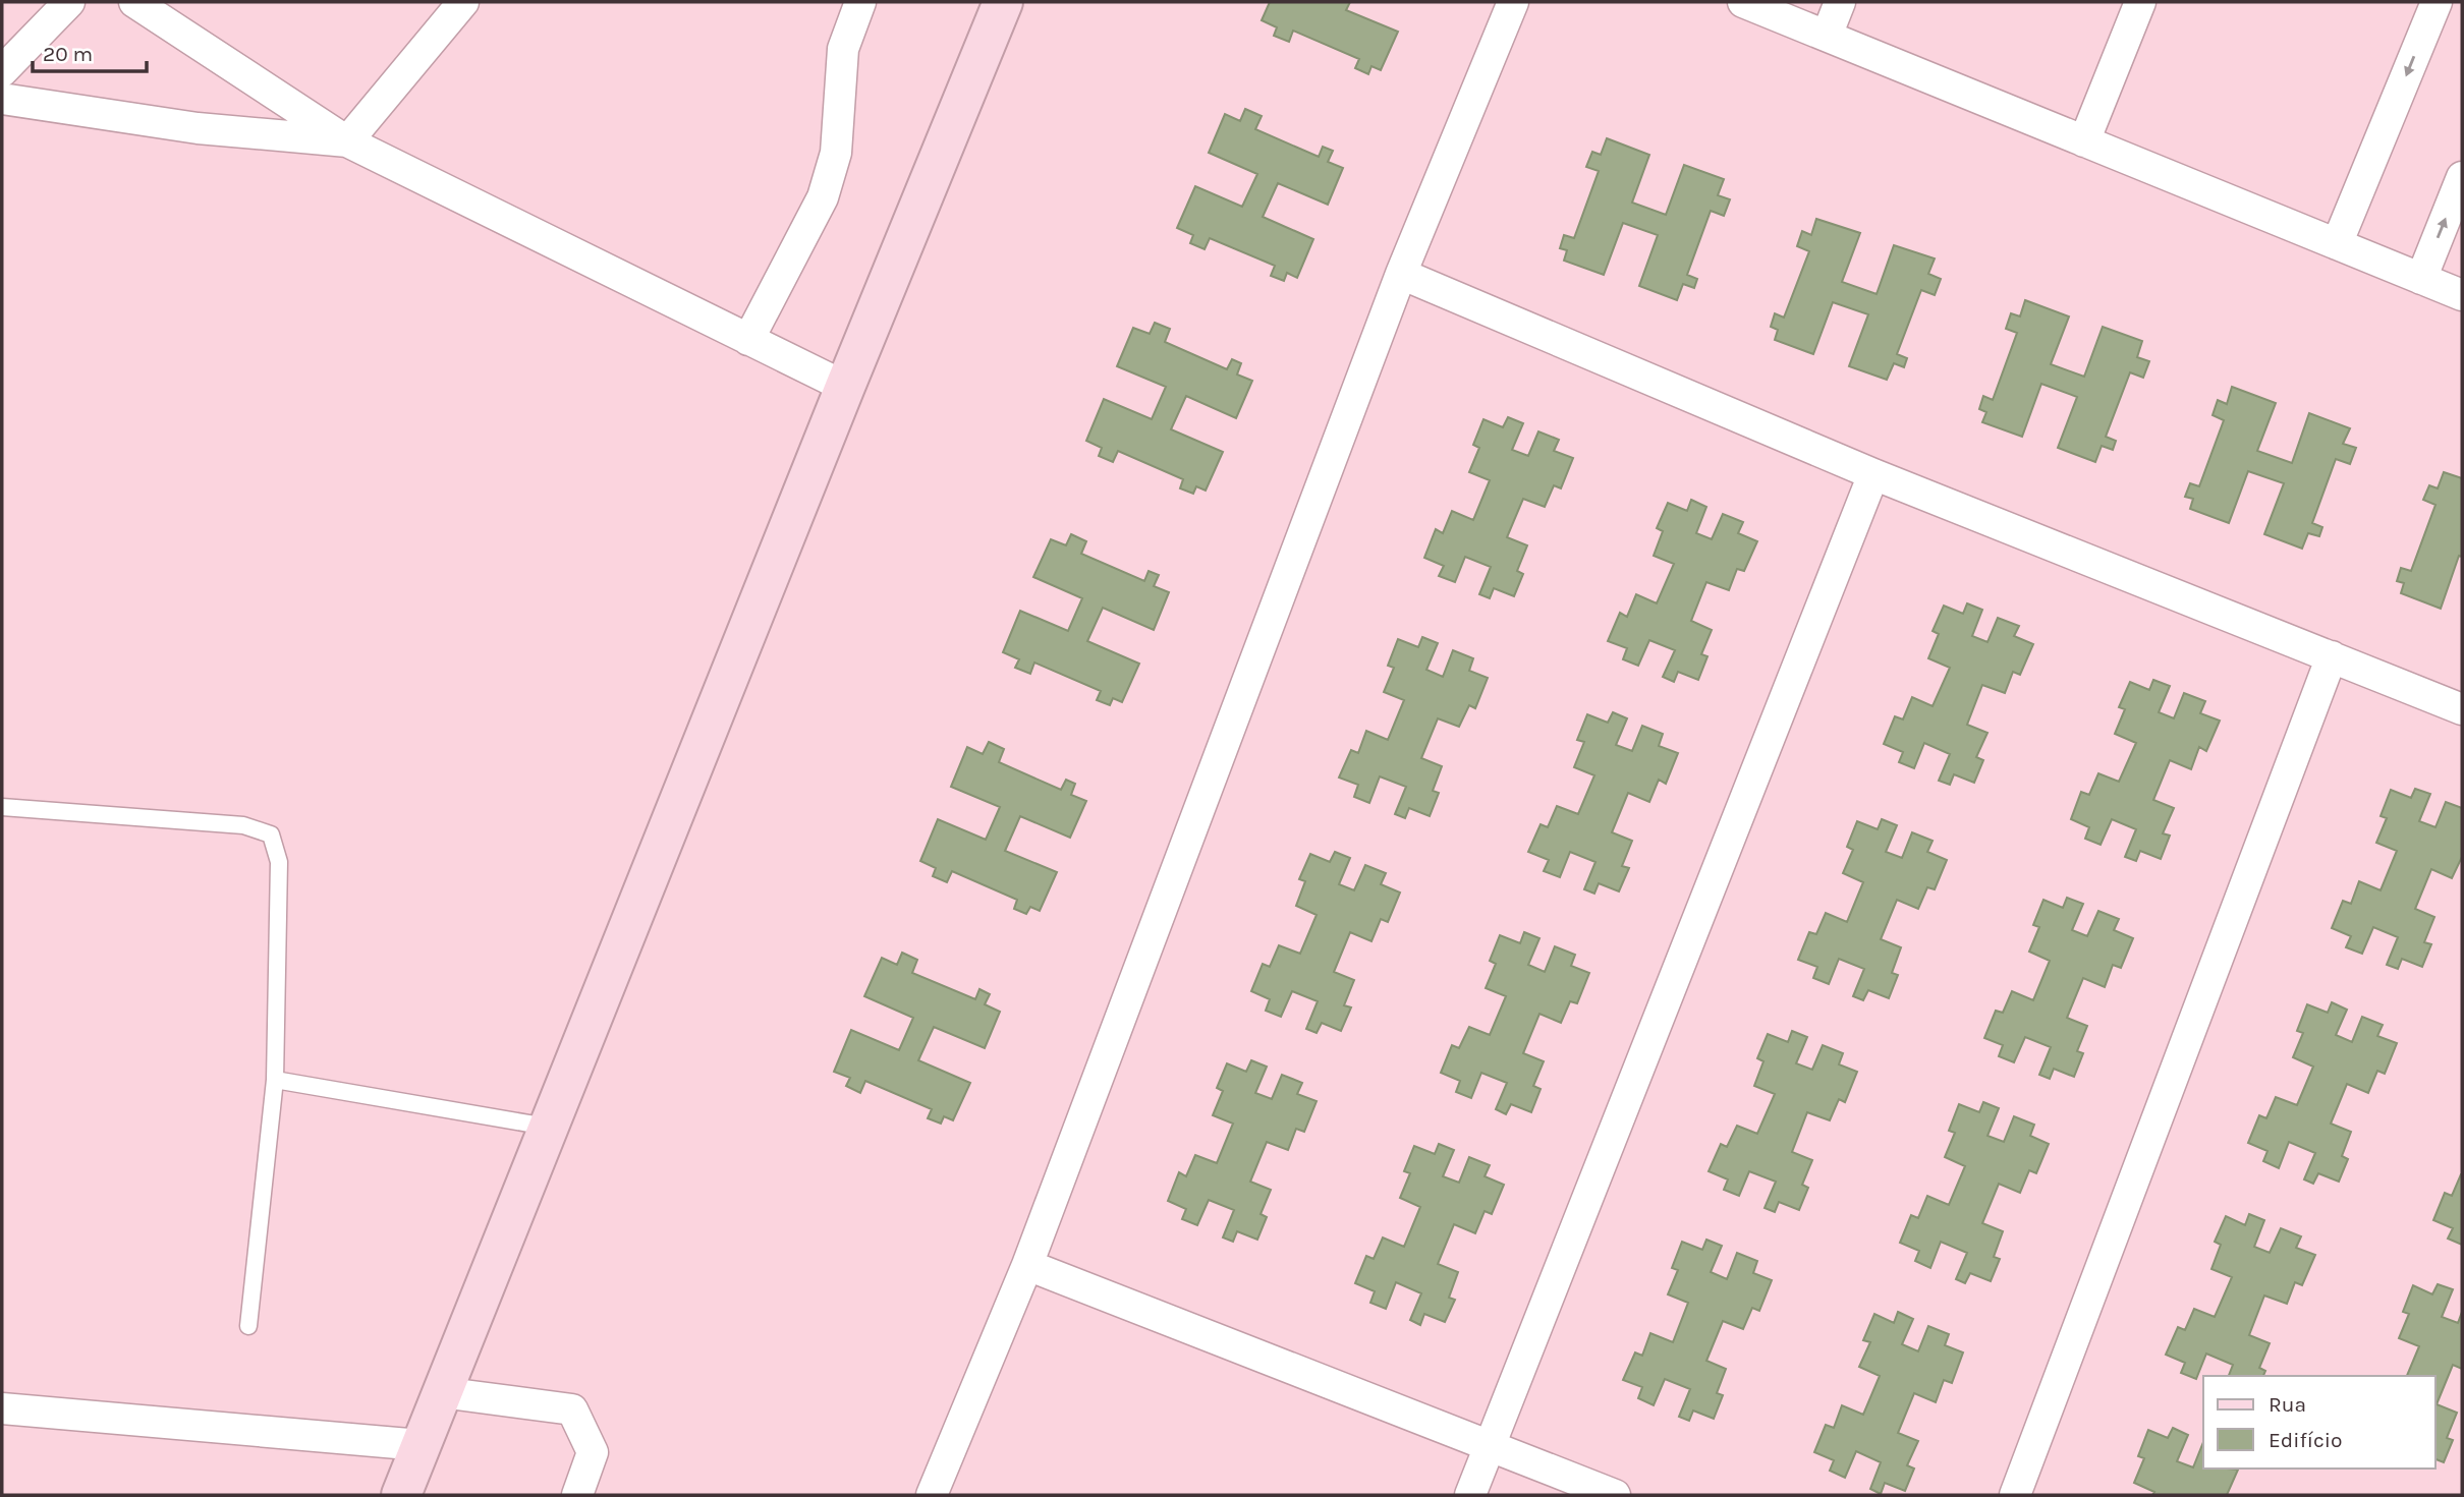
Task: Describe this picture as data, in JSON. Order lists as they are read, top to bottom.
{
  "legend": ["Rua", "Edifício"],
  "scale_bar": "20 m"
}
